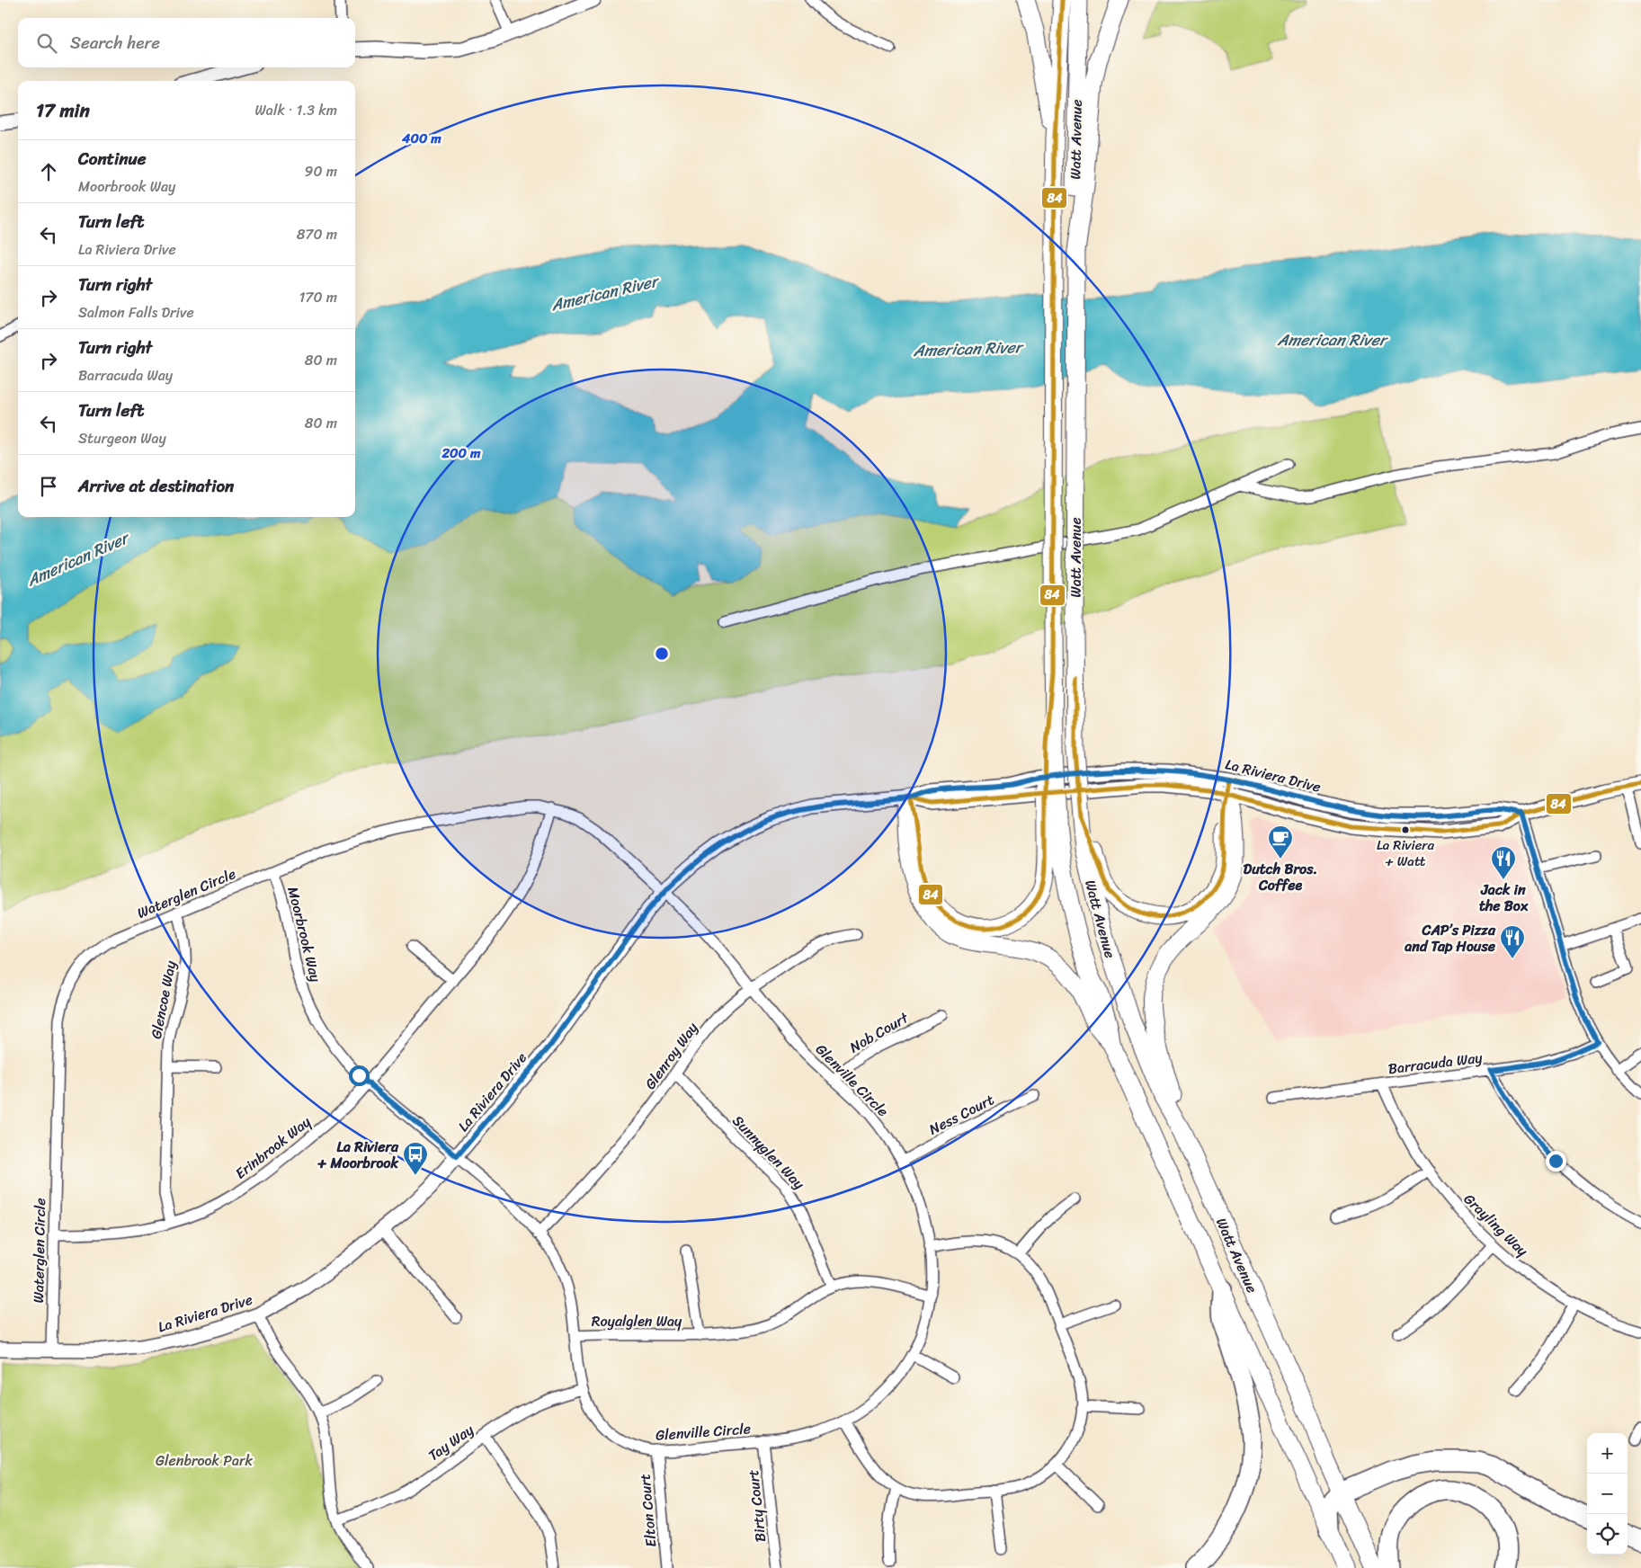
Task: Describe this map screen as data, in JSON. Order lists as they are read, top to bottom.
{
  "streets": {
    "main road": ["Watt Avenue"],
    "street": [
      "La Riviera Drive",
      "Waterglen Circle",
      "Moorbrook Way",
      "Glencoe Way",
      "Nob Court",
      "Glenroy Way",
      "Barracuda Way",
      "Glenville Circle",
      "Ness Court",
      "Erinbrook Way",
      "Sunnyglen Way",
      "Grayling Way",
      "Royalglen Way",
      "Tay Way",
      "Birty Court",
      "Elton Court"
    ]
  },
  "crossings": [
    ["La Riviera Drive", "Waterglen Circle"],
    ["La Riviera Drive", "Moorbrook Way"],
    ["La Riviera Drive", "Glenville Circle"],
    ["Waterglen Circle", "Moorbrook Way"],
    ["Waterglen Circle", "Glencoe Way"],
    ["Waterglen Circle", "Glenville Circle"],
    ["Waterglen Circle", "Erinbrook Way"],
    ["Moorbrook Way", "Glenville Circle"],
    ["Moorbrook Way", "Erinbrook Way"],
    ["Glencoe Way", "Erinbrook Way"],
    ["Nob Court", "Glenville Circle"],
    ["Glenroy Way", "Glenville Circle"],
    ["Glenroy Way", "Sunnyglen Way"],
    ["Barracuda Way", "Grayling Way"],
    ["Glenville Circle", "Ness Court"],
    ["Glenville Circle", "Royalglen Way"],
    ["Glenville Circle", "Tay Way"],
    ["Glenville Circle", "Birty Court"],
    ["Glenville Circle", "Elton Court"],
    ["Sunnyglen Way", "Royalglen Way"]
  ],
  "water": ["American River"],
  "parks": ["Glenbrook Park"],
  "places": {
    "other": ["La Riviera + Watt"],
    "cafe": ["Dutch Bros. Coffee"],
    "restaurant": ["Jack in the Box", "CAP’s Pizza and Tap House"],
    "bus stop": ["La Riviera + Moorbrook"]
  },
  "lines": ["transit line 84"],
  "page": {
    "search": "Search here",
    "heading": ["17 min", "Walk · 1.3 km"],
    "list": [
      ["Continue", "Moorbrook Way", "90 m"],
      ["Turn left", "La Riviera Drive", "870 m"],
      ["Turn right", "Salmon Falls Drive", "170 m"],
      ["Turn right", "Barracuda Way", "80 m"],
      ["Turn left", "Sturgeon Way", "80 m"],
      "Arrive at destination"
    ],
    "map_buttons": ["+", "−"]
  },
  "rings": ["400 m", "200 m"]
}
